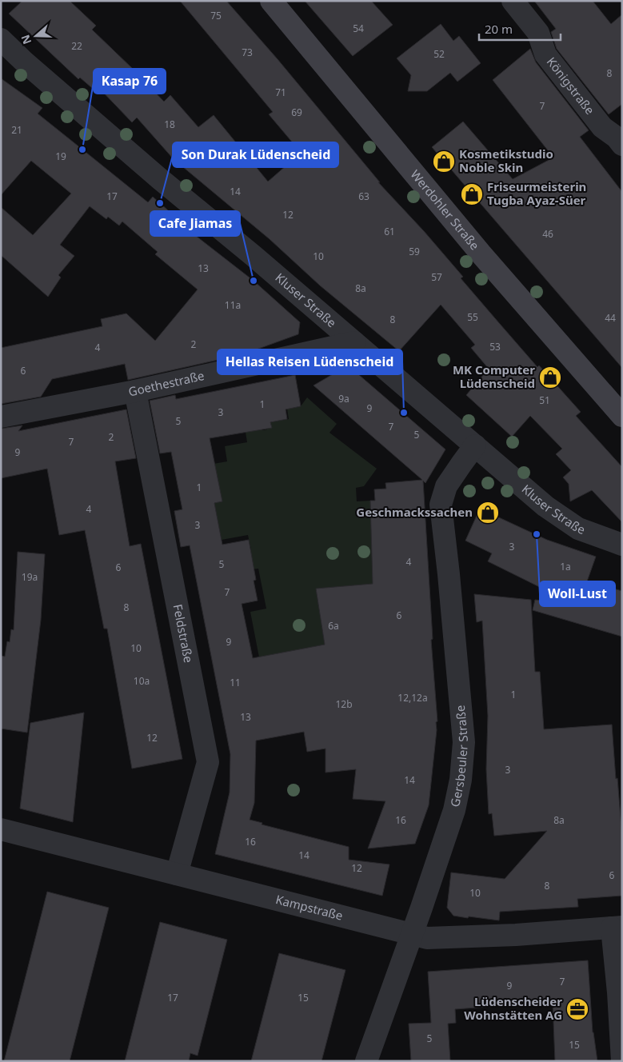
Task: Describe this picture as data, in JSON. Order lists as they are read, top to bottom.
{
  "streets": {
    "street": [
      "Königstraße",
      "Werdohler Straße",
      "Kluser Straße",
      "Goethestraße",
      "Feldstraße",
      "Gersbeuler Straße",
      "Kampstraße"
    ]
  },
  "crossings": [
    ["Kluser Straße", "Goethestraße"],
    ["Kluser Straße", "Gersbeuler Straße"],
    ["Goethestraße", "Feldstraße"],
    ["Feldstraße", "Kampstraße"],
    ["Gersbeuler Straße", "Kampstraße"]
  ],
  "places": {
    "other": [
      "Kasap 76",
      "Son Durak Lüdenscheid",
      "Cafe Jiamas",
      "Hellas Reisen Lüdenscheid",
      "Woll-Lust"
    ],
    "shop": [
      "Kosmetikstudio Noble Skin",
      "Friseurmeisterin Tugba Ayaz-Süer",
      "MK Computer Lüdenscheid",
      "Geschmackssachen"
    ],
    "office": ["Lüdenscheider Wohnstätten AG"]
  },
  "house_numbers": [
    "75",
    "54",
    "22",
    "73",
    "52",
    "8",
    "71",
    "7",
    "69",
    "18",
    "21",
    "19",
    "14",
    "17",
    "63",
    "12",
    "61",
    "46",
    "59",
    "10",
    "13",
    "57",
    "8a",
    "11a",
    "55",
    "44",
    "8",
    "2",
    "53",
    "4",
    "6",
    "9a",
    "51",
    "1",
    "9",
    "3",
    "5",
    "7",
    "5",
    "2",
    "7",
    "9",
    "1",
    "4",
    "3",
    "3",
    "4",
    "5",
    "1a",
    "6",
    "19a",
    "7",
    "8",
    "6",
    "6a",
    "9",
    "10",
    "10a",
    "11",
    "1",
    "12,12a",
    "12b",
    "13",
    "12",
    "3",
    "14",
    "16",
    "8a",
    "16",
    "14",
    "12",
    "6",
    "8",
    "10",
    "7",
    "9",
    "17",
    "15",
    "5",
    "15"
  ],
  "scale_bar": "20 m",
  "north": "left"
}
